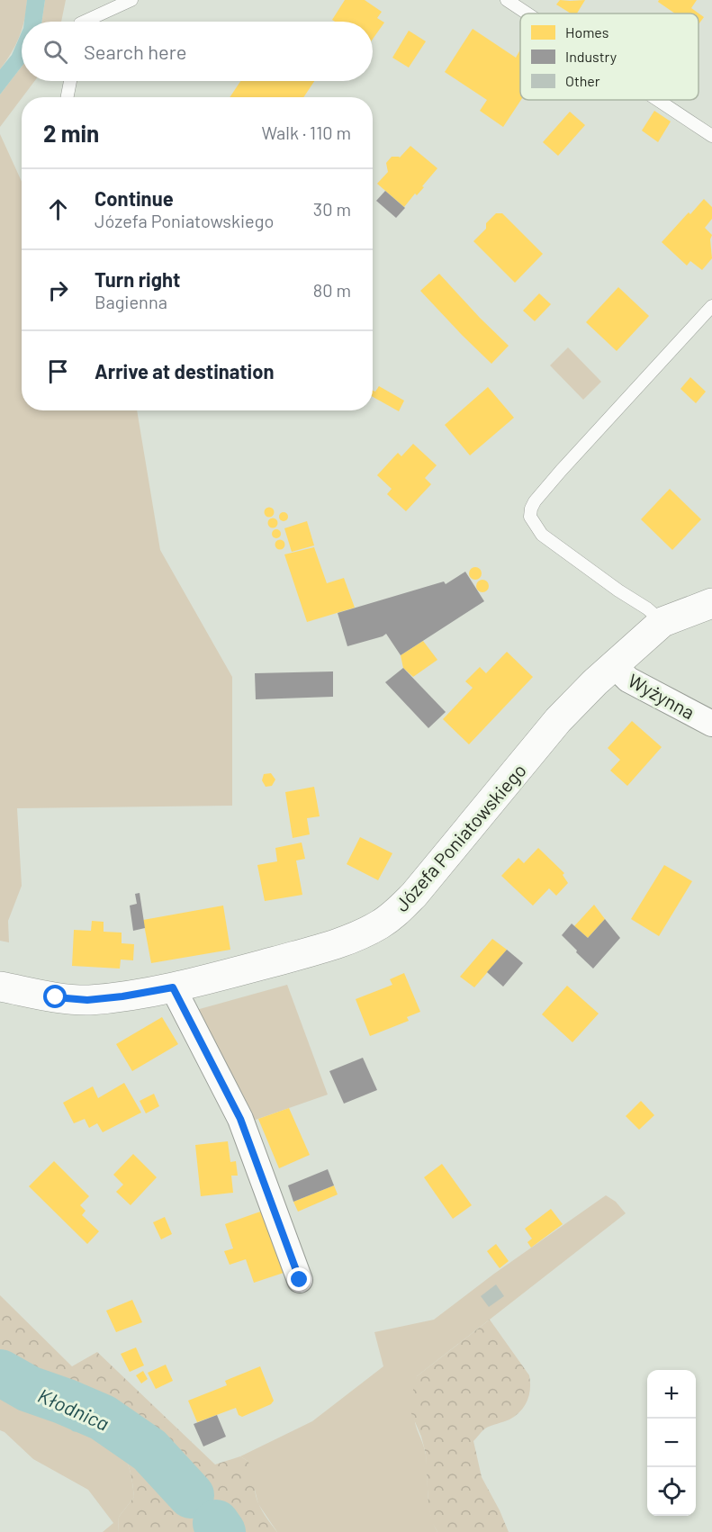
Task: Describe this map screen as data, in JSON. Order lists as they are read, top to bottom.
{
  "streets": {
    "street": ["Wyżynna", "Józefa Poniatowskiego"]
  },
  "crossings": [
    ["Wyżynna", "Józefa Poniatowskiego"]
  ],
  "water": ["Kłodnica"],
  "legend": ["Homes", "Industry", "Other"],
  "page": {
    "search": "Search here",
    "heading": ["2 min", "Walk · 110 m"],
    "list": [
      ["Continue", "Józefa Poniatowskiego", "30 m"],
      ["Turn right", "Bagienna", "80 m"],
      "Arrive at destination"
    ],
    "map_buttons": ["+", "−"]
  }
}
